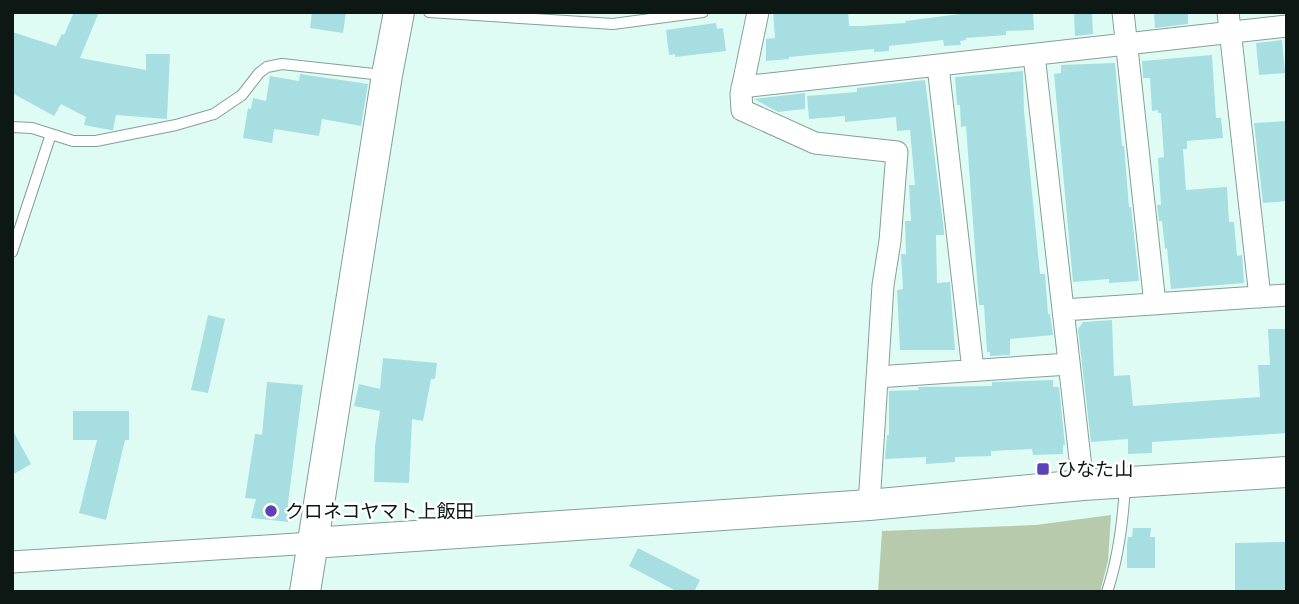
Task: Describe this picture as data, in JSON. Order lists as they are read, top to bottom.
{
  "places": {
    "transit": ["ひなた山"],
    "other": ["クロネコヤマト上飯田"]
  }
}
